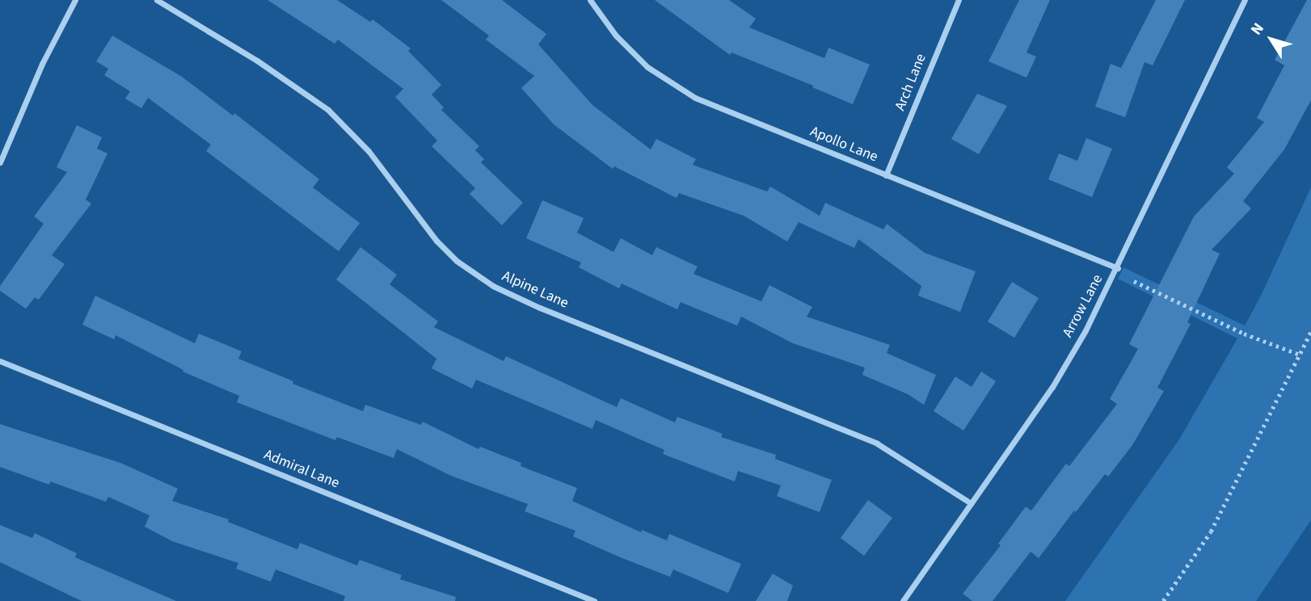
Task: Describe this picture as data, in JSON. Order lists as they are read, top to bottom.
{
  "streets": {
    "street": [
      "Arch Lane",
      "Apollo Lane",
      "Alpine Lane",
      "Arrow Lane",
      "Admiral Lane"
    ]
  },
  "crossings": [
    ["Arch Lane", "Apollo Lane"],
    ["Apollo Lane", "Arrow Lane"],
    ["Alpine Lane", "Arrow Lane"]
  ],
  "north": "top left"
}
